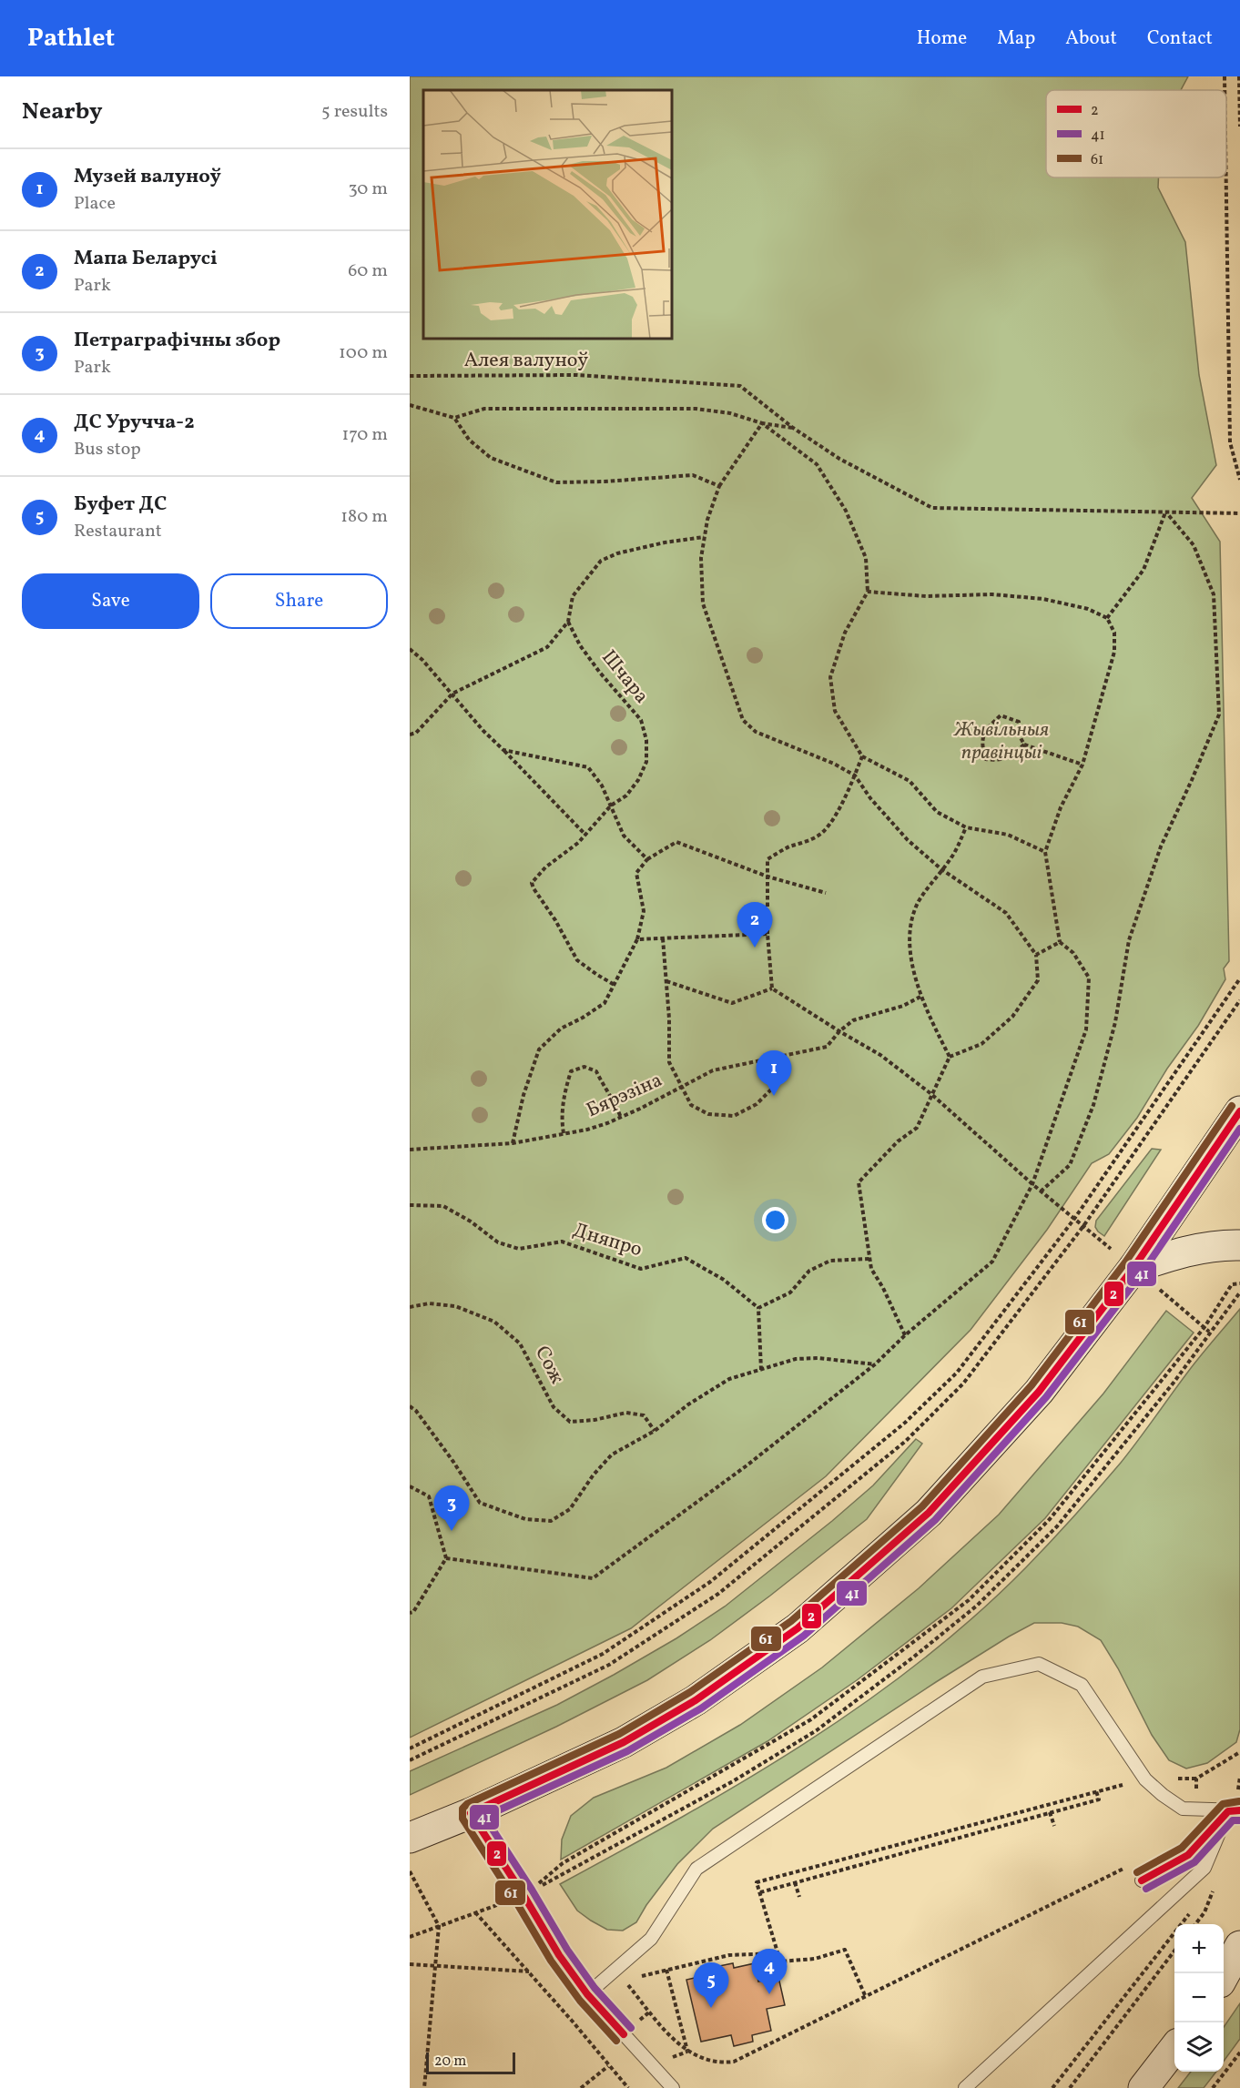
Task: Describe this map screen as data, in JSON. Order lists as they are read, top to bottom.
{
  "streets": {
    "path": [
      "Алея валуноў",
      "Шчара",
      "Бярэзіна",
      "Дняпро",
      "Сож"
    ]
  },
  "parks": ["Жывільныя правінцыі"],
  "lines": ["transit line 61", "transit line 2", "transit line 41"],
  "legend": ["2", "41", "61"],
  "scale_bar": "20 m",
  "page": {
    "header": "Pathlet",
    "nav": [
      "Home",
      "Map",
      "About",
      "Contact"
    ],
    "heading": ["Nearby", "5 results"],
    "list": [
      {
        "mark": "1",
        "name": "Музей валуноў",
        "note": "Place",
        "value": "30 m"
      },
      {
        "mark": "2",
        "name": "Мапа Беларусі",
        "note": "Park",
        "value": "60 m"
      },
      {
        "mark": "3",
        "name": "Петраграфічны збор",
        "note": "Park",
        "value": "100 m"
      },
      {
        "mark": "4",
        "name": "ДС Уручча-2",
        "note": "Bus stop",
        "value": "170 m"
      },
      {
        "mark": "5",
        "name": "Буфет ДС",
        "note": "Restaurant",
        "value": "180 m"
      }
    ],
    "buttons": ["Save", "Share"],
    "pins": [
      "2",
      "1",
      "3",
      "4",
      "5"
    ],
    "map_buttons": ["+", "−"],
    "scale": "20 m"
  }
}
